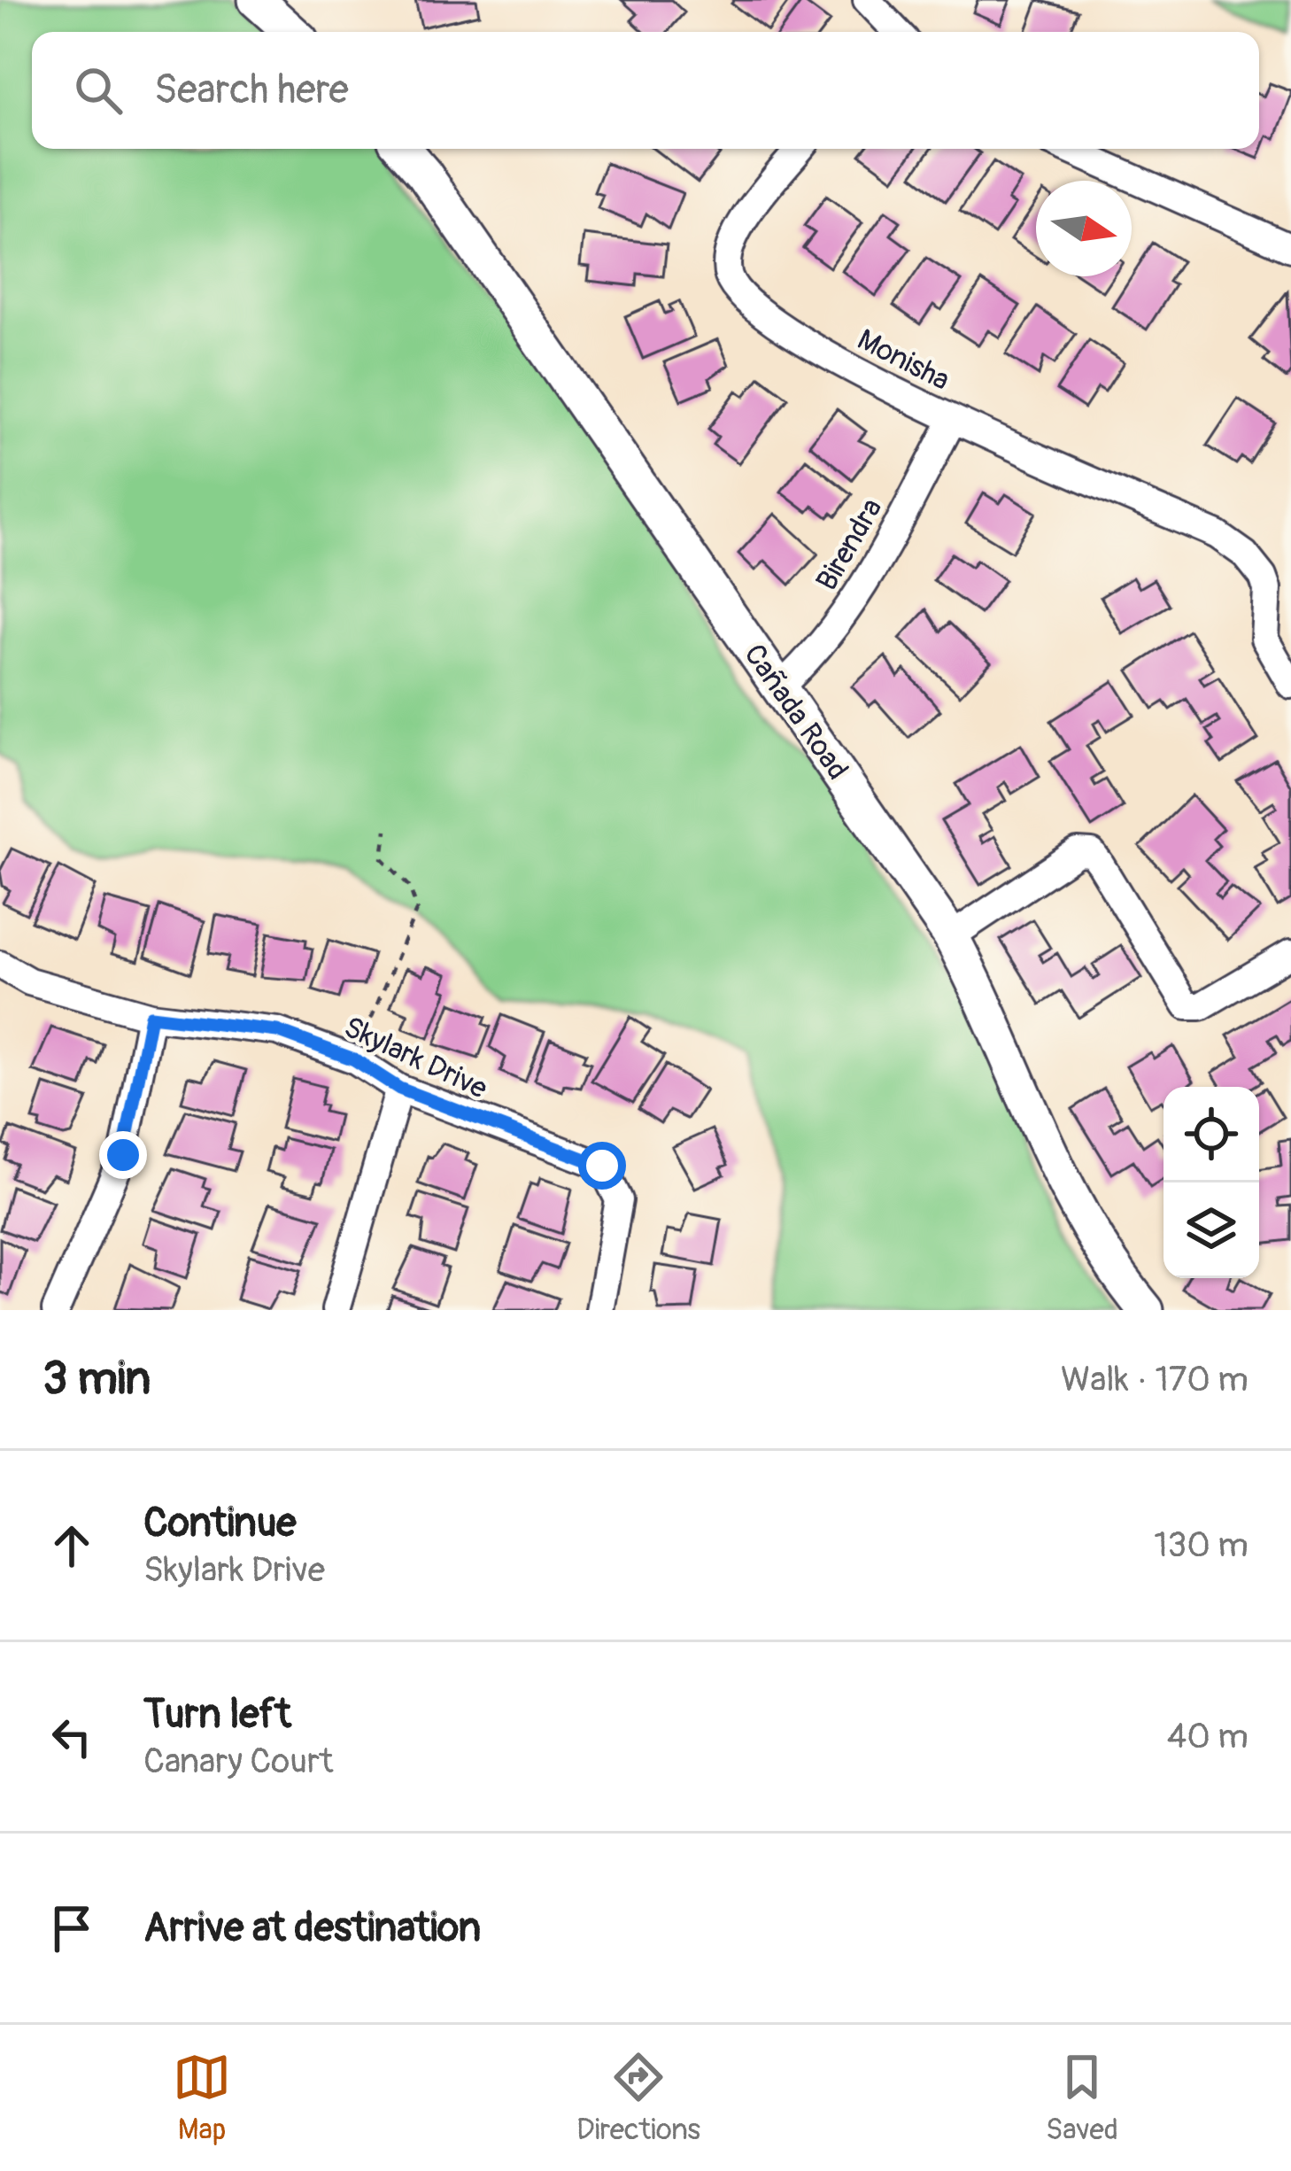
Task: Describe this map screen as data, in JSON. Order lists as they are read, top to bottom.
{
  "streets": {
    "street": [
      "Monisha",
      "Birendra",
      "Cañada Road",
      "Skylark Drive"
    ]
  },
  "crossings": [
    ["Monisha", "Birendra"],
    ["Birendra", "Cañada Road"]
  ],
  "north": "right",
  "page": {
    "search": "Search here",
    "heading": ["3 min", "Walk · 170 m"],
    "list": [
      ["Continue", "Skylark Drive", "130 m"],
      ["Turn left", "Canary Court", "40 m"],
      "Arrive at destination"
    ],
    "nav": ["Map", "Directions", "Saved"]
  }
}
